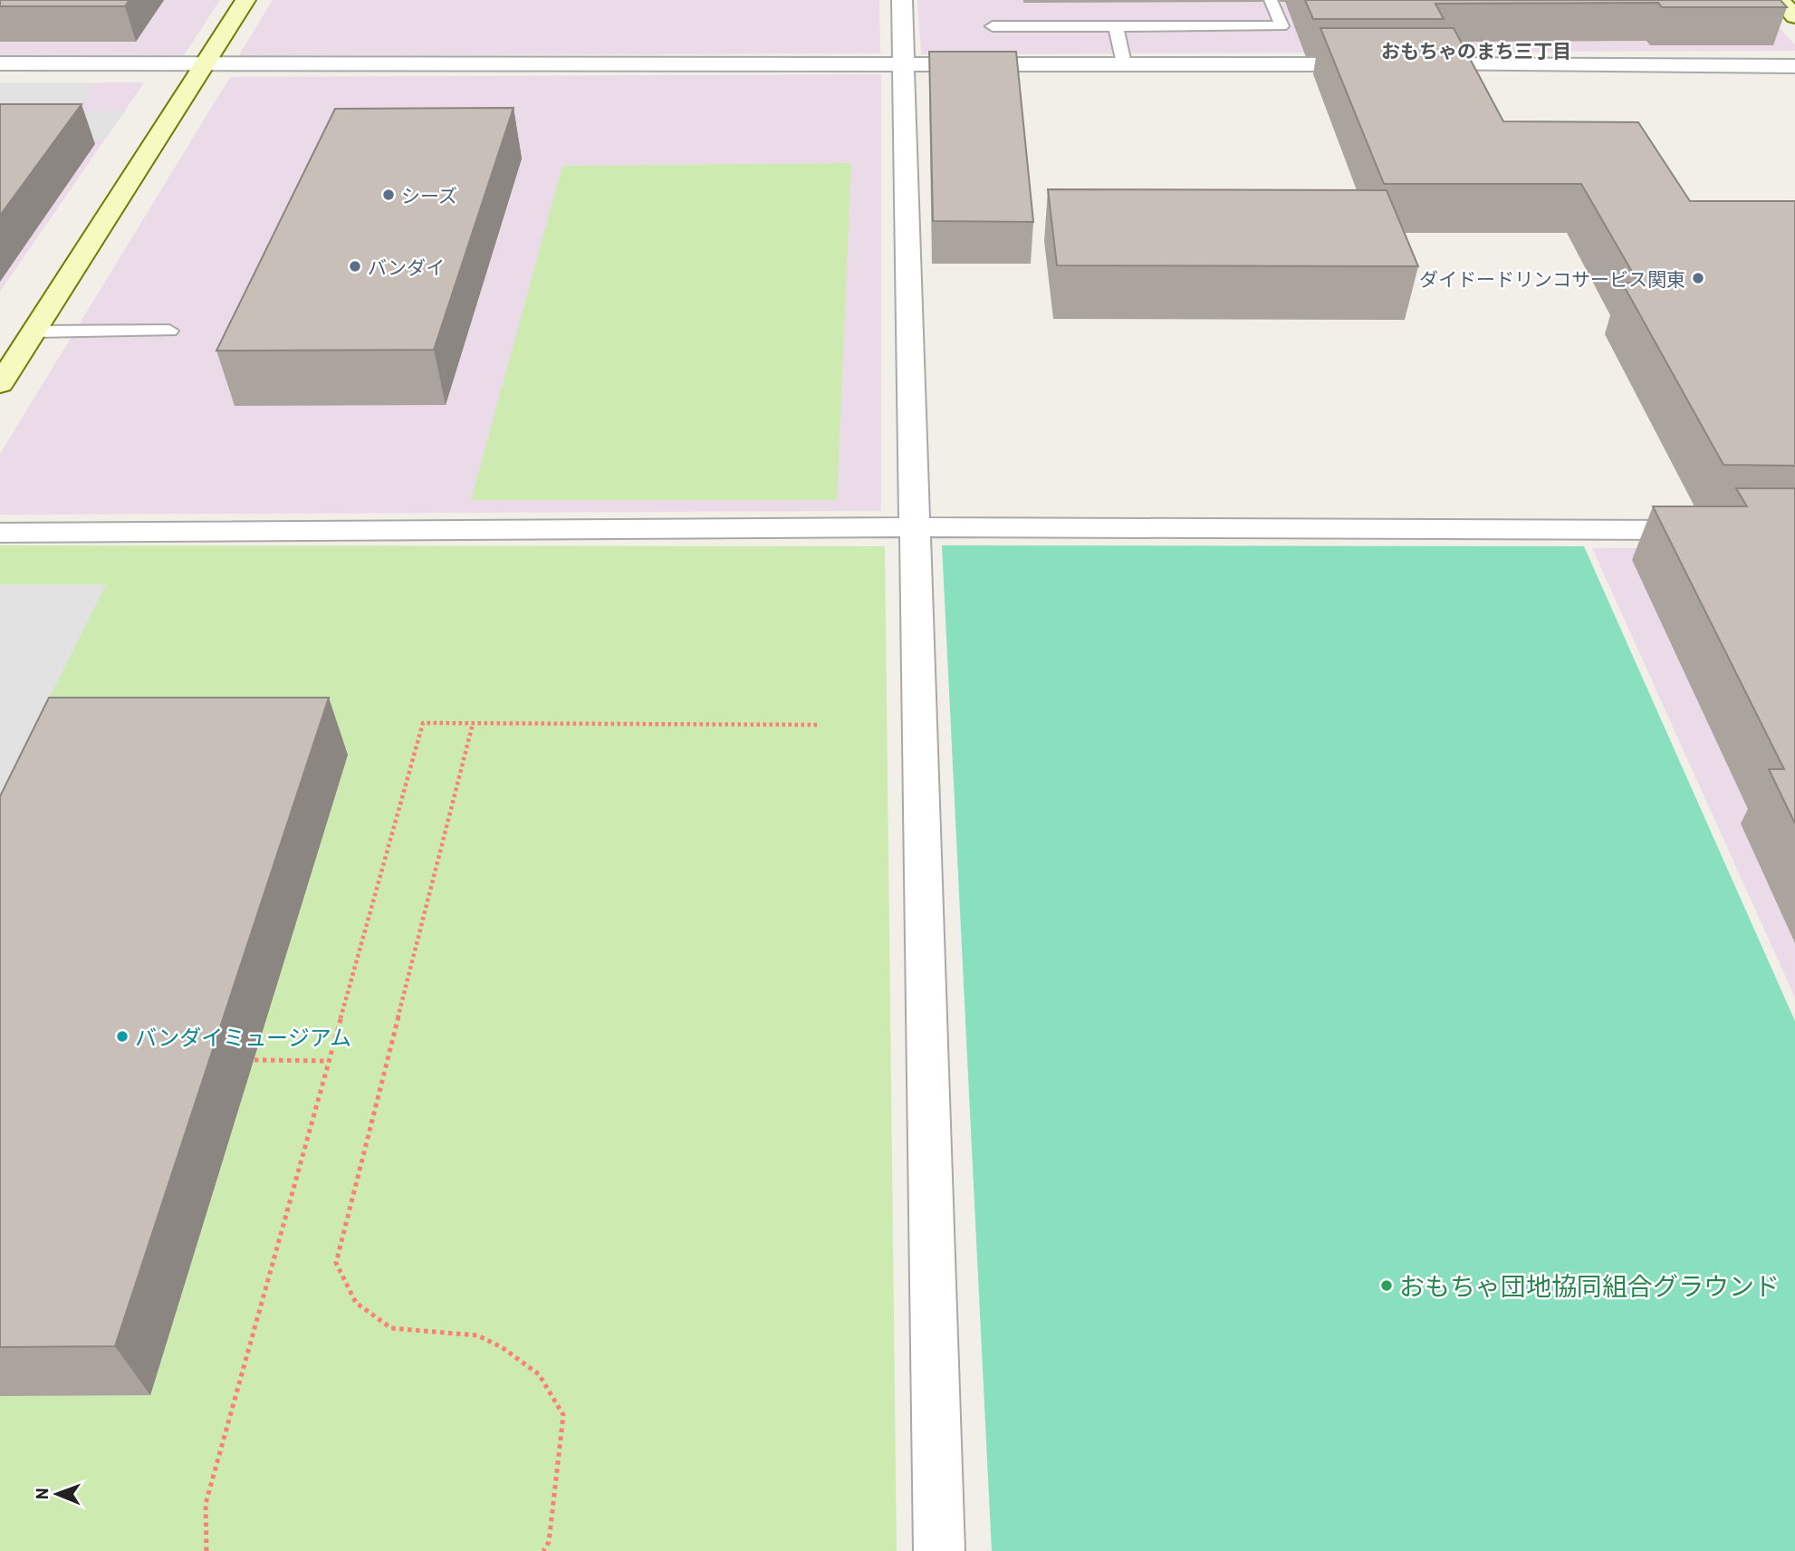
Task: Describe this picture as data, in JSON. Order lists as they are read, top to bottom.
{
  "districts": ["おもちゃのまち三丁目"],
  "places": [
    "シーズ",
    "バンダイ",
    "ダイドードリンコサービス関東",
    "バンダイミュージアム",
    "おもちゃ団地協同組合グラウンド"
  ],
  "north": "left"
}
